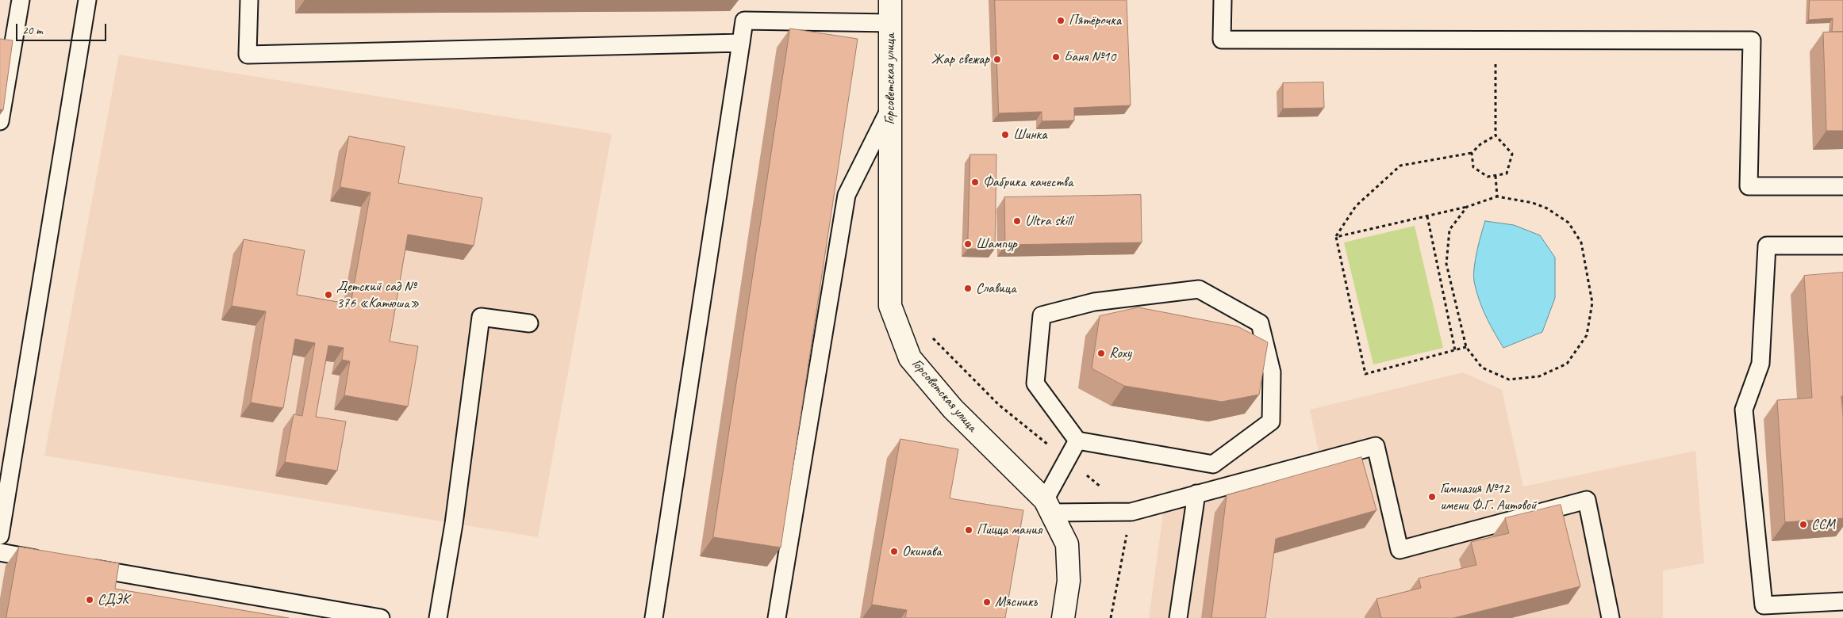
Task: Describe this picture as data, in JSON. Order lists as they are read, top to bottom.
{
  "streets": {
    "street": ["Горсоветская улица"]
  },
  "places": [
    "Пятёрочка",
    "Баня №10",
    "Жар свежар",
    "Шинка",
    "Фабрика качества",
    "Ultra skill",
    "Шампур",
    "Славица",
    "Детский сад № 376 «Катюша»",
    "Roxy",
    "Гимназия №12 имени Ф.Г. Аитовой",
    "ССМ",
    "Пицца мания",
    "Окинава",
    "СДЭК",
    "Мясникъ"
  ],
  "scale_bar": "20 m"
}
